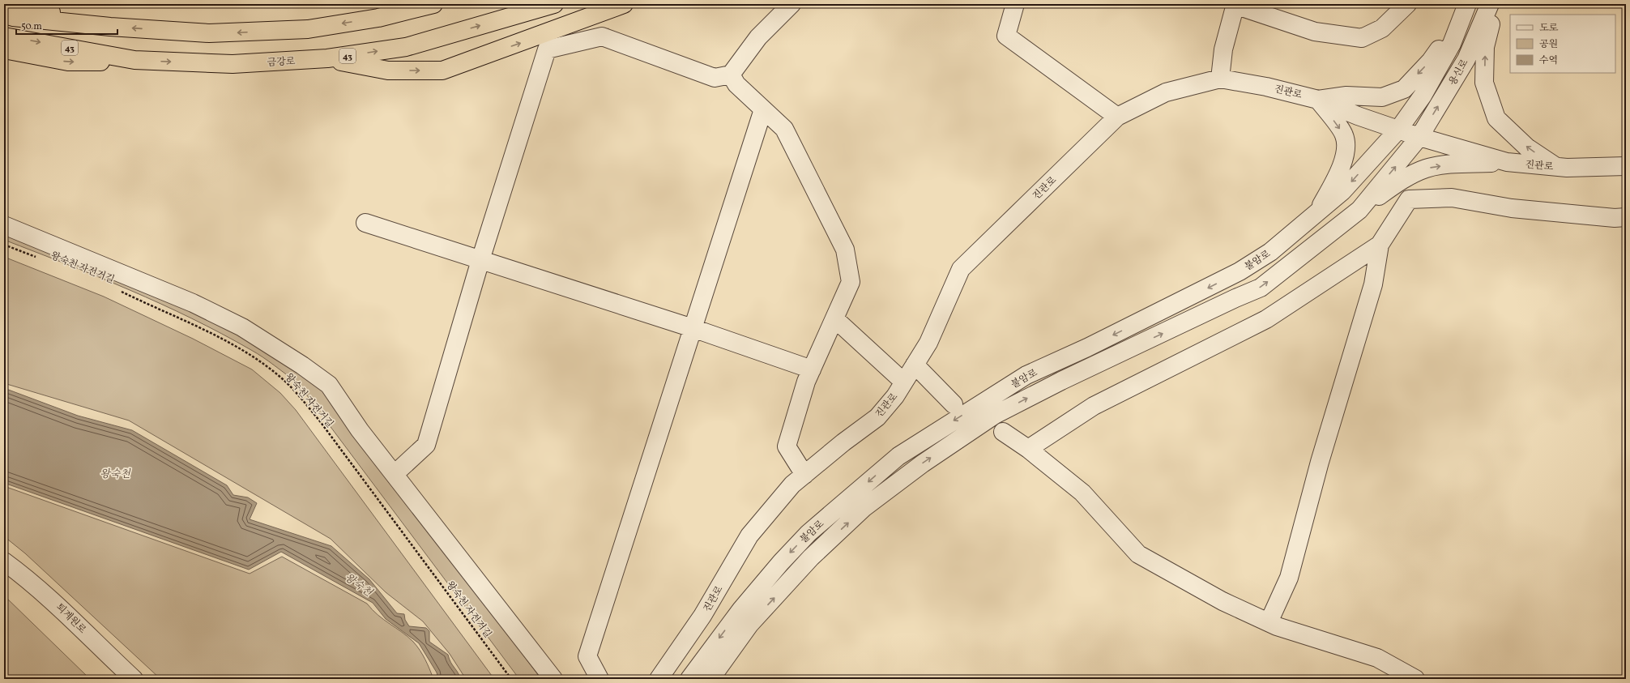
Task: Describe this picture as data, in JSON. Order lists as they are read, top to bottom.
{
  "streets": {
    "highway": ["43", "금강로"],
    "street": [
      "용신로",
      "진관로",
      "불암로",
      "퇴계원로"
    ],
    "path": ["왕숙천 자전거길"]
  },
  "crossings": [
    ["용신로", "진관로"],
    ["용신로", "불암로"],
    ["진관로", "불암로"]
  ],
  "one_way": ["용신로"],
  "water": ["왕숙천"],
  "legend": ["도로", "공원", "수역"],
  "scale_bar": "50 m"
}
